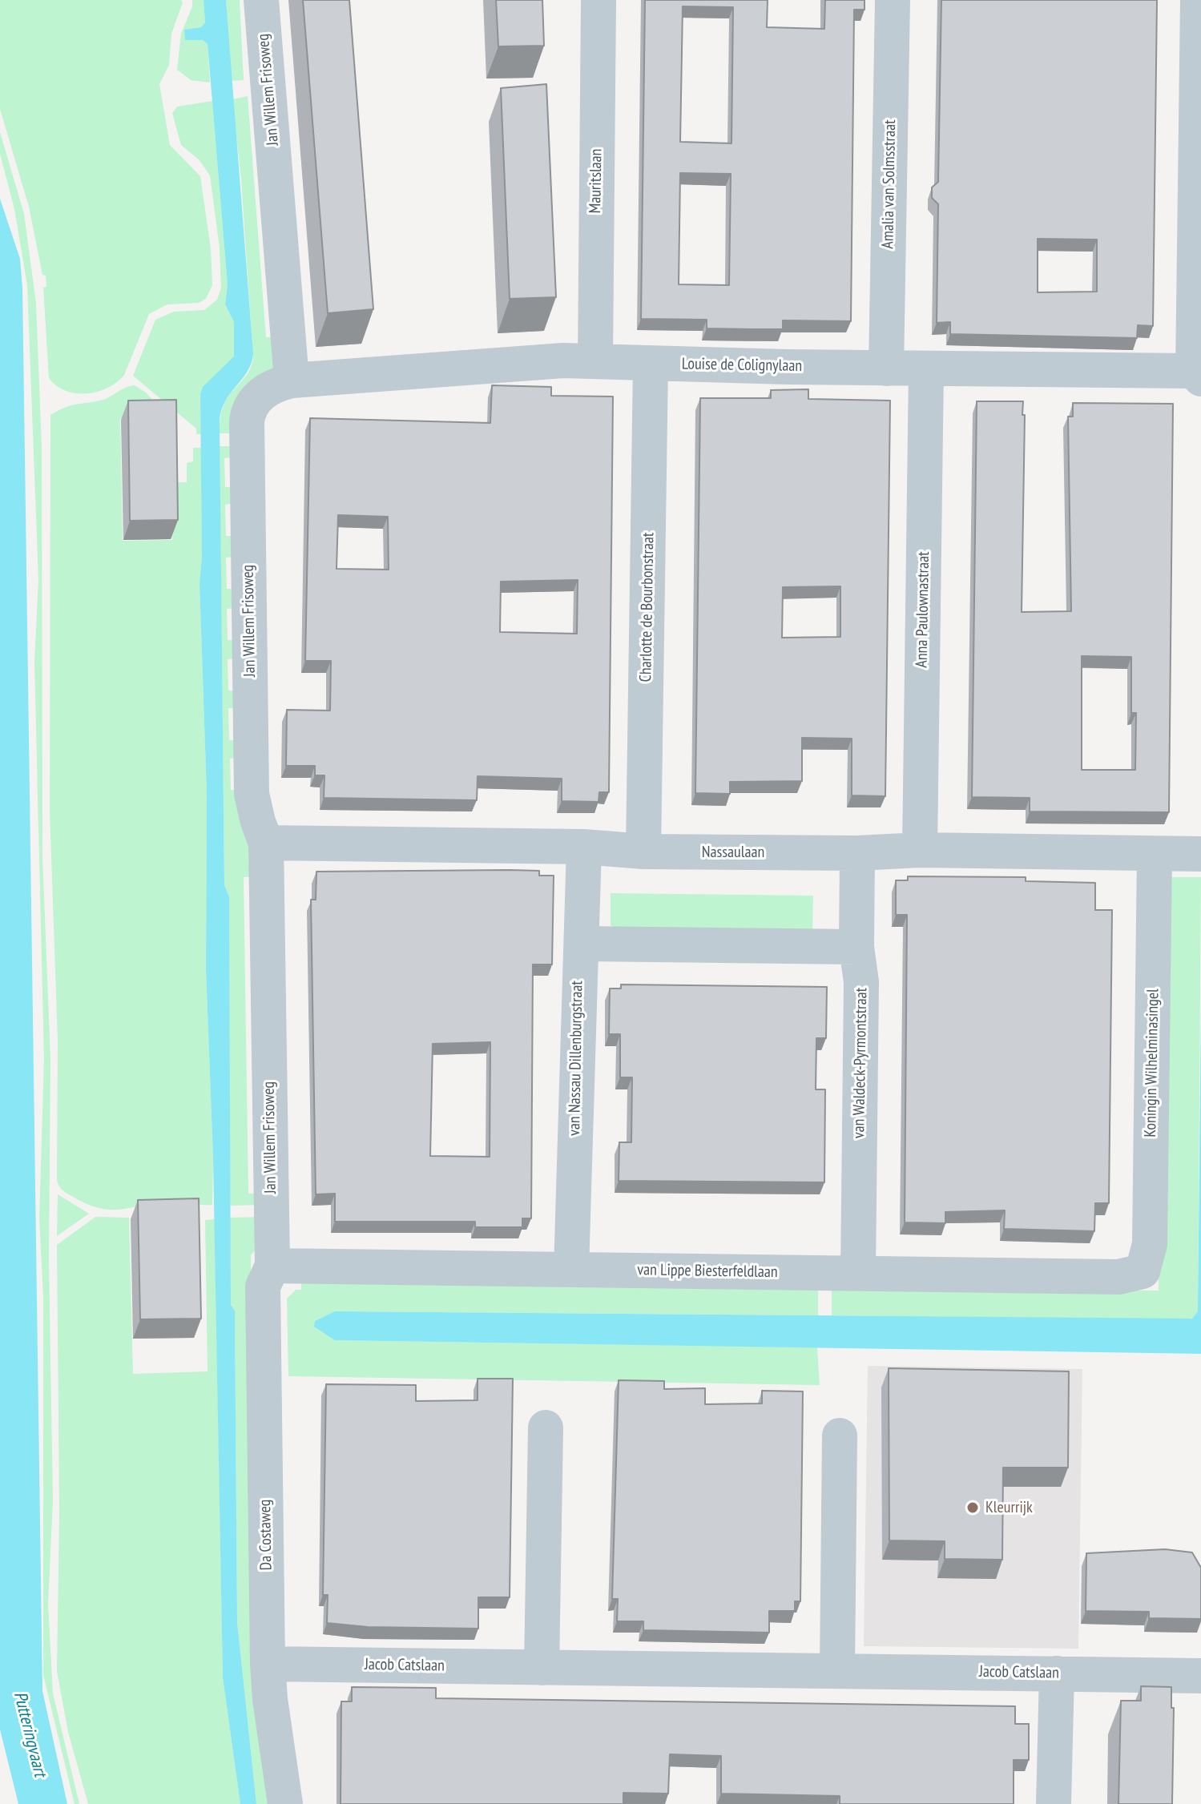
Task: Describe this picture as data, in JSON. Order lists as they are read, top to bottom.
{
  "streets": {
    "street": [
      "Jan Willem Frisoweg",
      "Mauritslaan",
      "Amalia van Solmsstraat",
      "Louise de Colignylaan",
      "Charlotte de Bourbonstraat",
      "Anna Paulownastraat",
      "Nassaulaan",
      "van Nassau Dillenburgstraat",
      "van Waldeck-Pyrmontstraat",
      "Koningin Wilhelminasingel",
      "van Lippe Biesterfeldlaan",
      "Da Costaweg",
      "Jacob Catslaan"
    ]
  },
  "crossings": [
    ["Jan Willem Frisoweg", "Louise de Colignylaan"],
    ["Jan Willem Frisoweg", "Nassaulaan"],
    ["Jan Willem Frisoweg", "van Lippe Biesterfeldlaan"],
    ["Jan Willem Frisoweg", "Da Costaweg"],
    ["Mauritslaan", "Louise de Colignylaan"],
    ["Amalia van Solmsstraat", "Louise de Colignylaan"],
    ["Louise de Colignylaan", "Charlotte de Bourbonstraat"],
    ["Louise de Colignylaan", "Anna Paulownastraat"],
    ["Charlotte de Bourbonstraat", "Nassaulaan"],
    ["Anna Paulownastraat", "Nassaulaan"],
    ["Nassaulaan", "van Nassau Dillenburgstraat"],
    ["Nassaulaan", "van Waldeck-Pyrmontstraat"],
    ["Nassaulaan", "Koningin Wilhelminasingel"],
    ["van Nassau Dillenburgstraat", "van Lippe Biesterfeldlaan"],
    ["van Waldeck-Pyrmontstraat", "van Lippe Biesterfeldlaan"],
    ["Koningin Wilhelminasingel", "van Lippe Biesterfeldlaan"],
    ["van Lippe Biesterfeldlaan", "Da Costaweg"],
    ["Da Costaweg", "Jacob Catslaan"]
  ],
  "water": ["Putteringvaart"],
  "places": ["Kleurrijk"]
}
